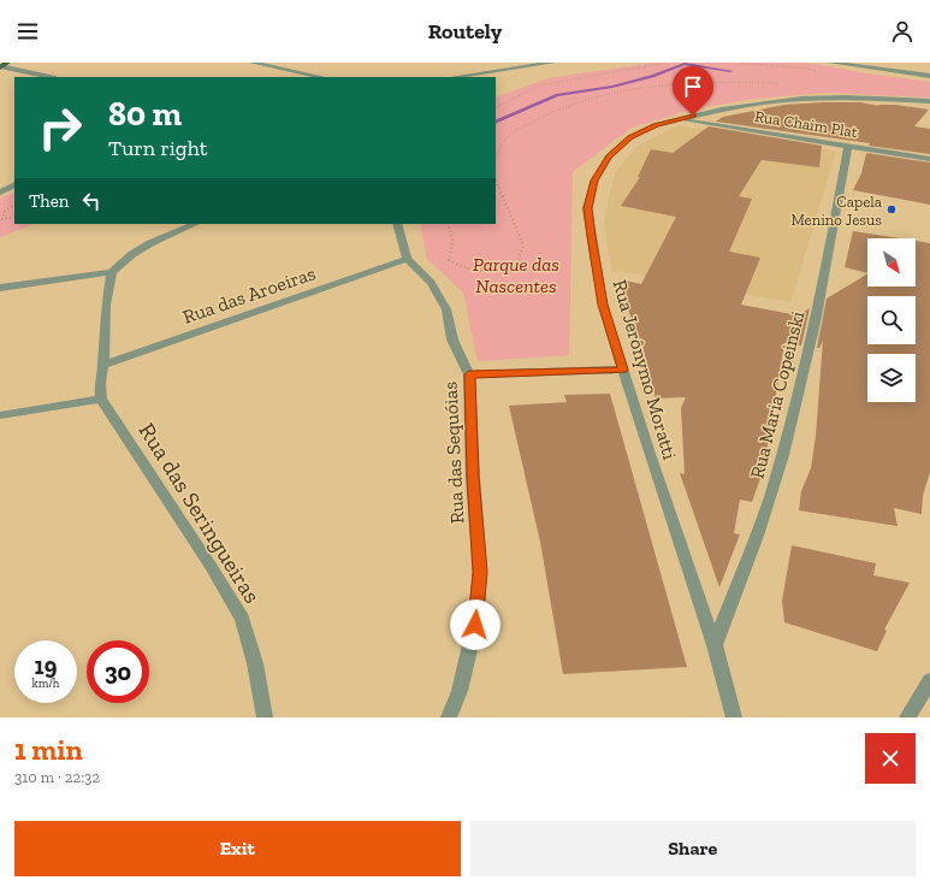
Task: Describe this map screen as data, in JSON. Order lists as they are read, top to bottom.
{
  "streets": {
    "street": [
      "Rua Chaim Plat",
      "Rua das Aroeiras",
      "Rua Jerônymo Moratti",
      "Rua Maria Copeinski",
      "Rua das Sequóias",
      "Rua das Seringueiras"
    ]
  },
  "crossings": [
    ["Rua Chaim Plat", "Rua Jerônymo Moratti"],
    ["Rua Chaim Plat", "Rua Maria Copeinski"],
    ["Rua das Aroeiras", "Rua das Sequóias"],
    ["Rua Jerônymo Moratti", "Rua Maria Copeinski"]
  ],
  "parks": ["Parque das Nascentes"],
  "places": ["Capela Menino Jesus"],
  "north": "bottom right",
  "page": {
    "header": "Routely",
    "turn": ["80 m", "Turn right"],
    "then": "Then",
    "speed": "19 km/h",
    "limit": "30",
    "heading": ["1 min", "310 m · 22:32"],
    "buttons": ["Exit", "Share"]
  }
}
